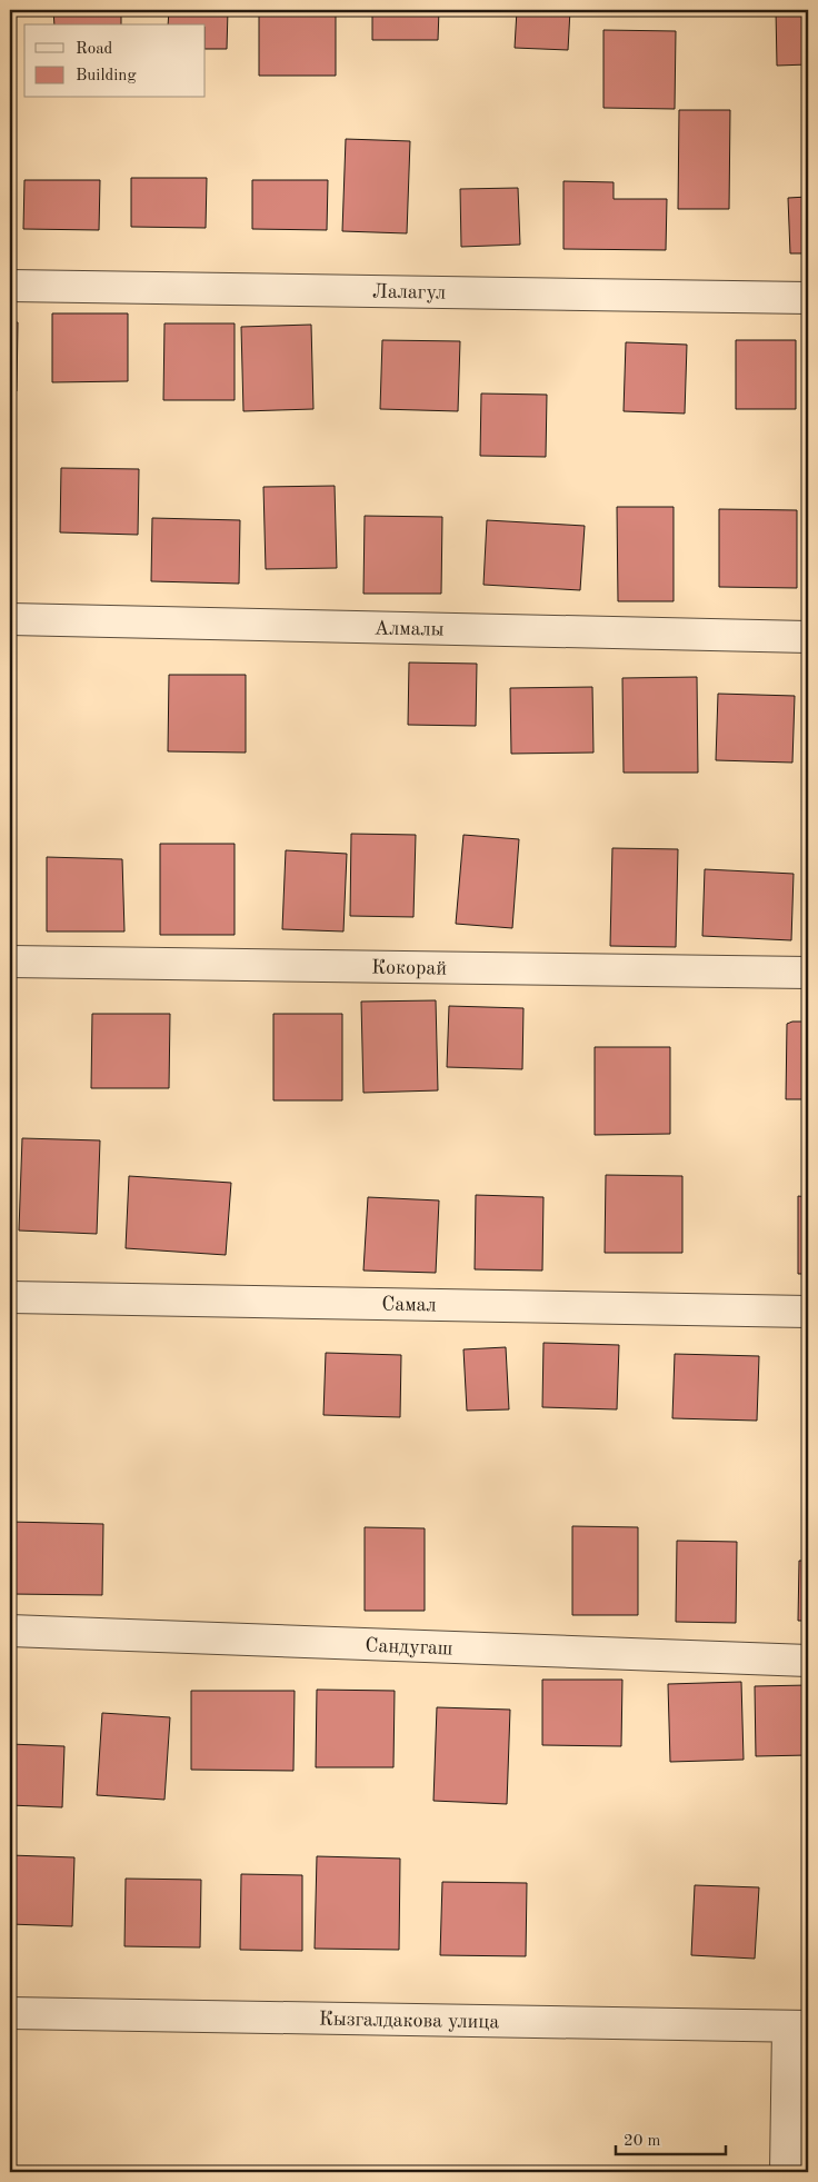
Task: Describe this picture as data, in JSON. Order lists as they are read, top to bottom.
{
  "streets": {
    "street": [
      "Лалагул",
      "Алмалы",
      "Кокорай",
      "Самал",
      "Сандугаш",
      "Кызгалдакова улица"
    ]
  },
  "legend": ["Road", "Building"],
  "scale_bar": "20 m"
}
